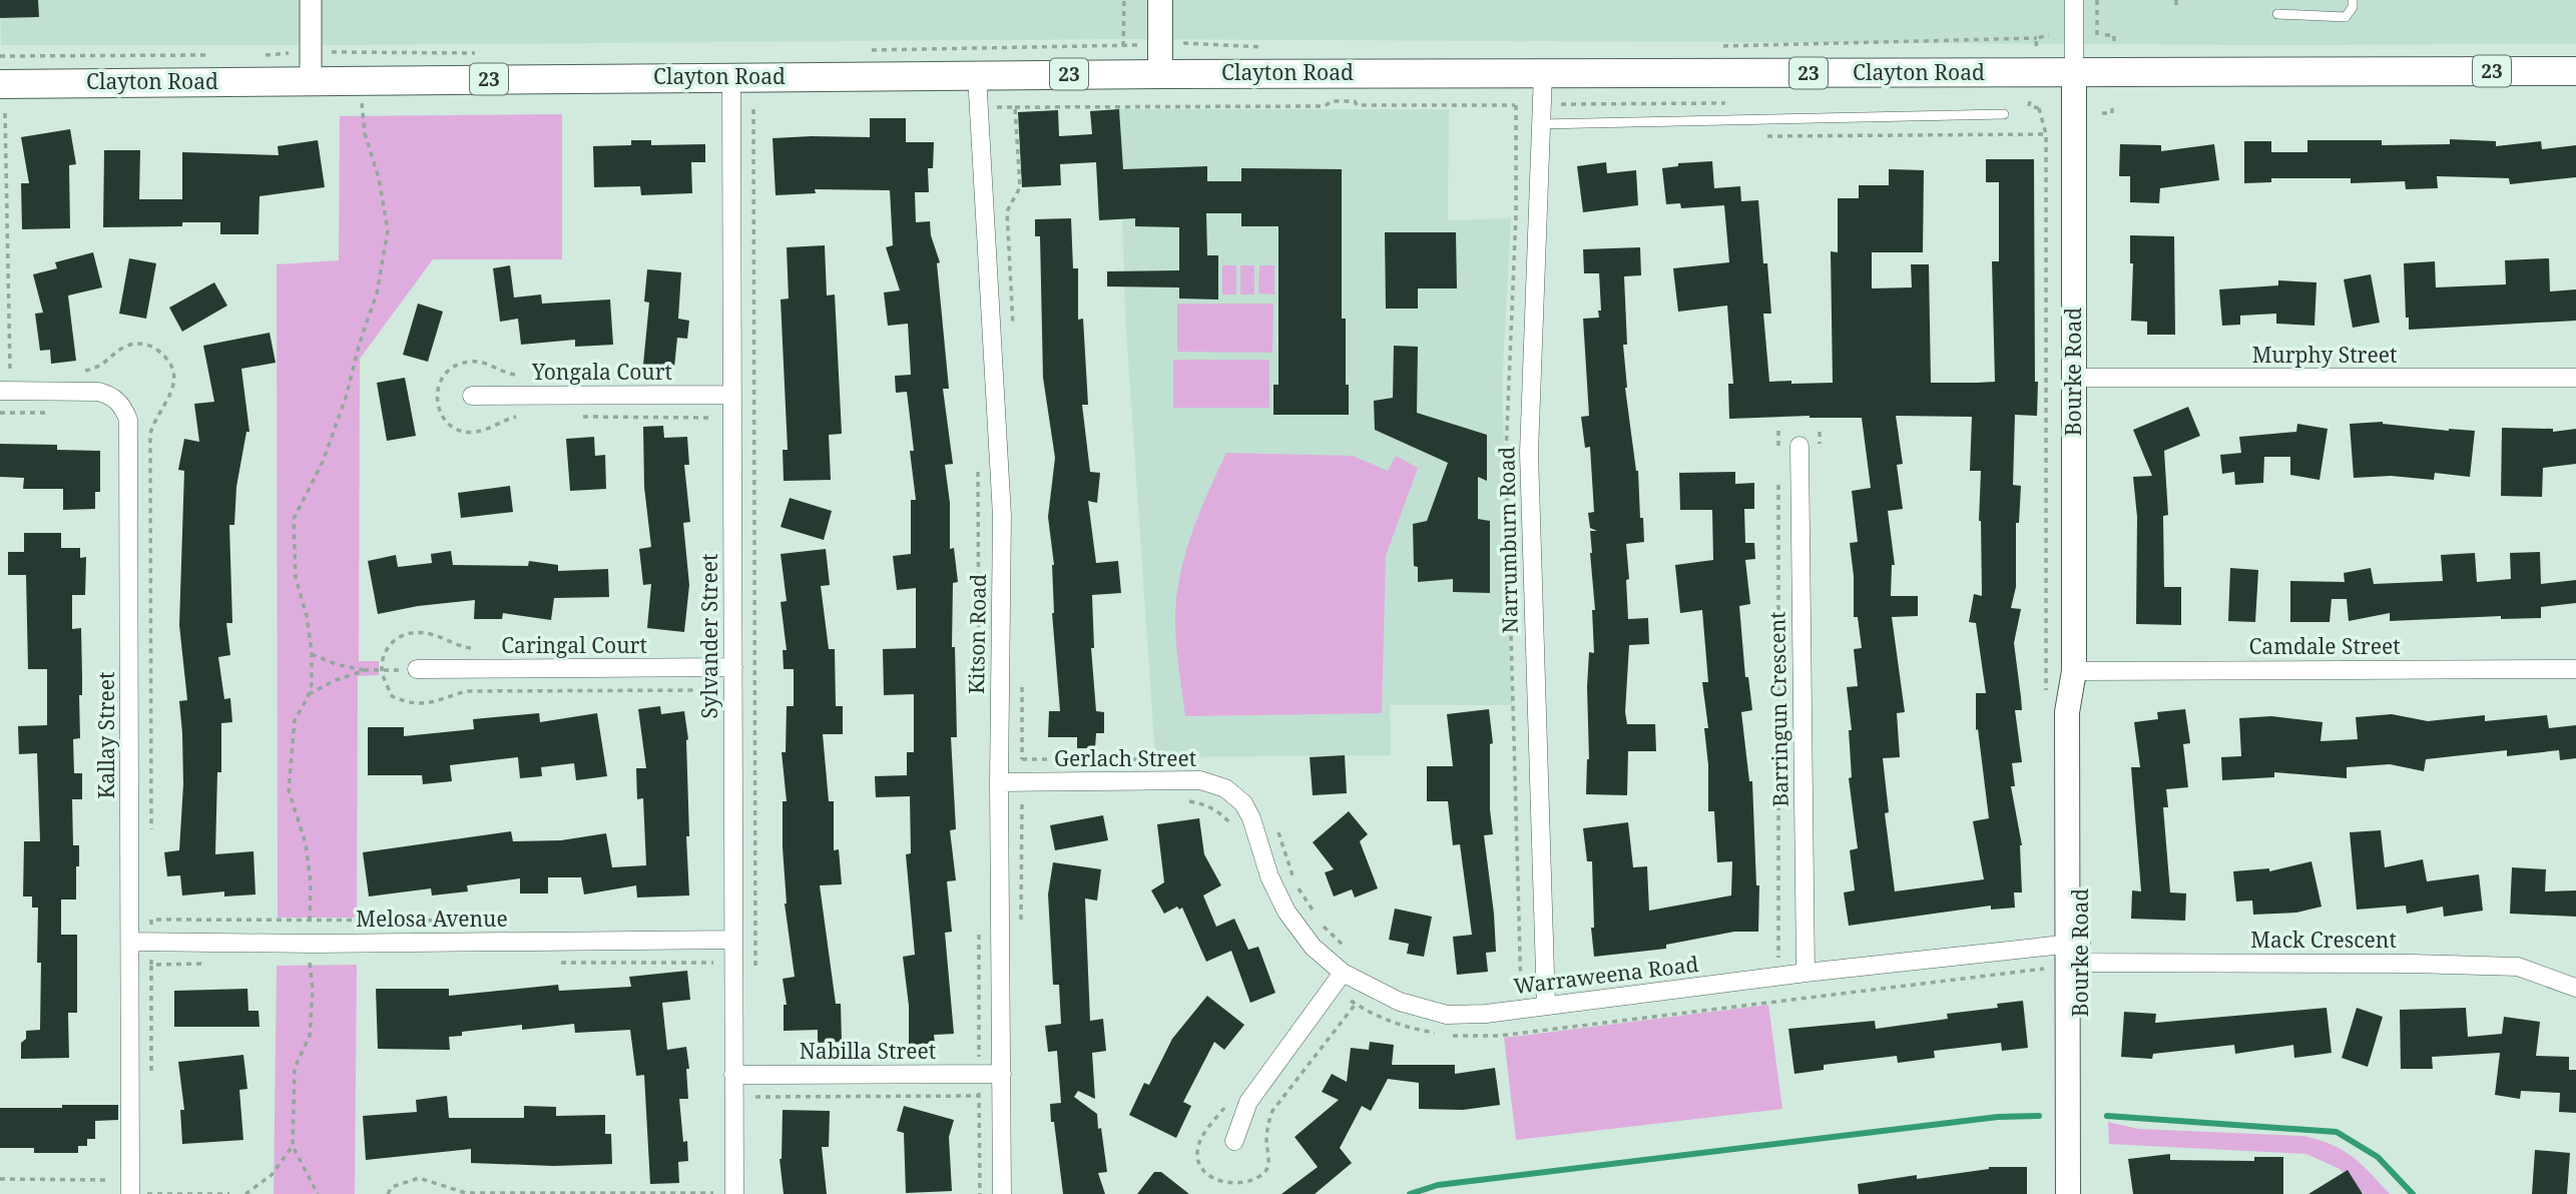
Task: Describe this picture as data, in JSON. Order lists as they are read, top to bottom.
{
  "streets": {
    "main road": ["23", "Clayton Road", "Bourke Road"],
    "street": [
      "Murphy Street",
      "Yongala Court",
      "Narrumburn Road",
      "Kitson Road",
      "Sylvander Street",
      "Caringal Court",
      "Camdale Street",
      "Barringun Crescent",
      "Kallay Street",
      "Gerlach Street",
      "Melosa Avenue",
      "Mack Crescent",
      "Warraweena Road",
      "Nabilla Street"
    ]
  },
  "crossings": [
    ["Clayton Road", "Bourke Road"],
    ["Clayton Road", "Narrumburn Road"],
    ["Clayton Road", "Kitson Road"],
    ["Clayton Road", "Sylvander Street"],
    ["Murphy Street", "Bourke Road"],
    ["Bourke Road", "Camdale Street"],
    ["Bourke Road", "Mack Crescent"],
    ["Bourke Road", "Warraweena Road"],
    ["Yongala Court", "Sylvander Street"],
    ["Narrumburn Road", "Warraweena Road"],
    ["Kitson Road", "Gerlach Street"],
    ["Kitson Road", "Nabilla Street"],
    ["Sylvander Street", "Caringal Court"],
    ["Sylvander Street", "Melosa Avenue"],
    ["Sylvander Street", "Nabilla Street"],
    ["Barringun Crescent", "Warraweena Road"],
    ["Kallay Street", "Melosa Avenue"],
    ["Gerlach Street", "Warraweena Road"],
    ["Mack Crescent", "Warraweena Road"]
  ]
}
